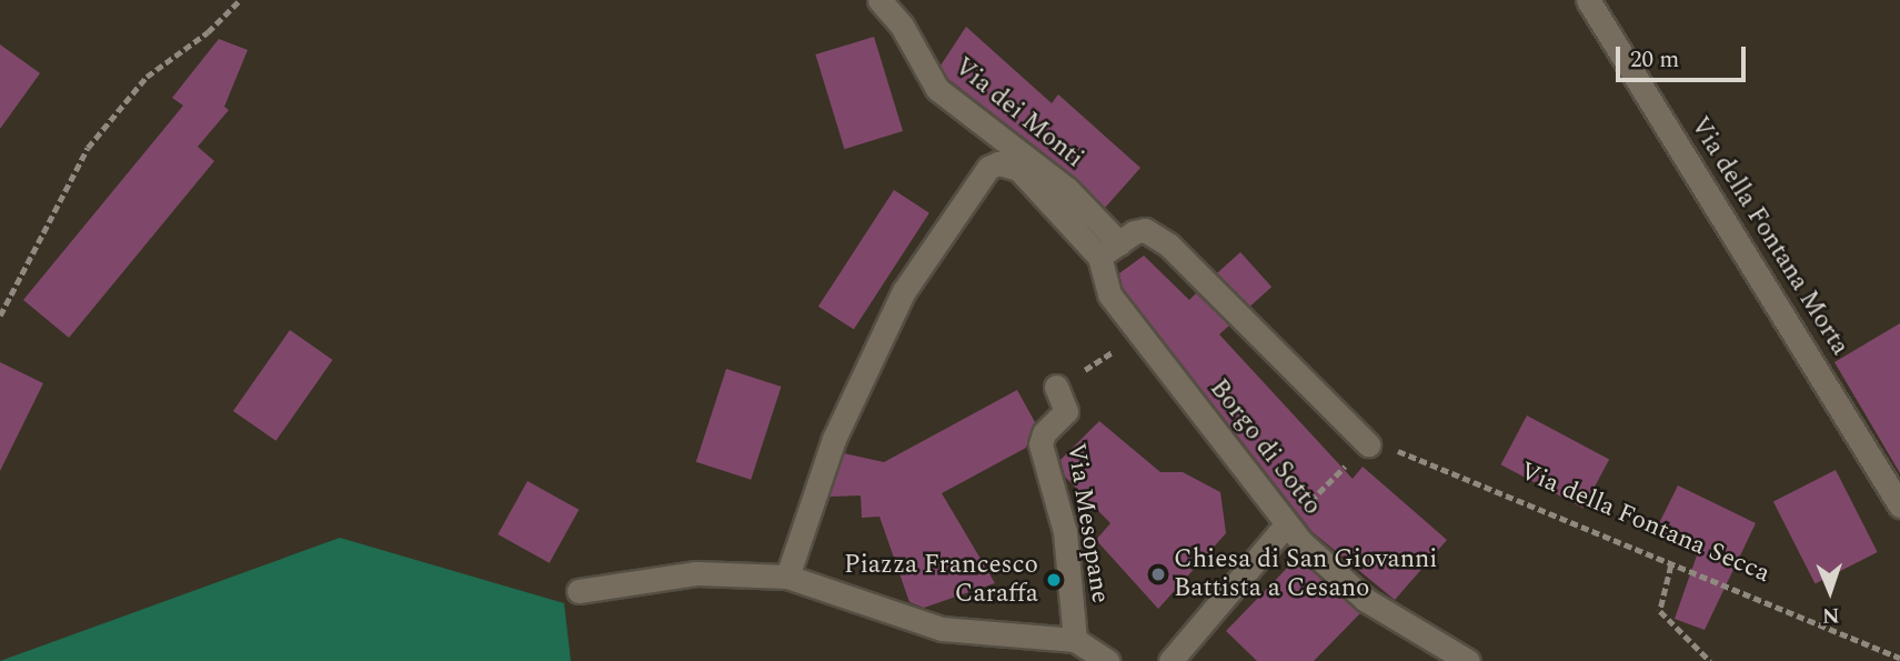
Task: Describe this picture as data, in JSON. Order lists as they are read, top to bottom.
{
  "streets": {
    "street": [
      "Via dei Monti",
      "Via della Fontana Morta",
      "Borgo di Sotto",
      "Via Mesopane"
    ],
    "path": ["Via della Fontana Secca"]
  },
  "places": ["Chiesa di San Giovanni Battista a Cesano", "Piazza Francesco Caraffa"],
  "scale_bar": "20 m",
  "north": "bottom"
}
